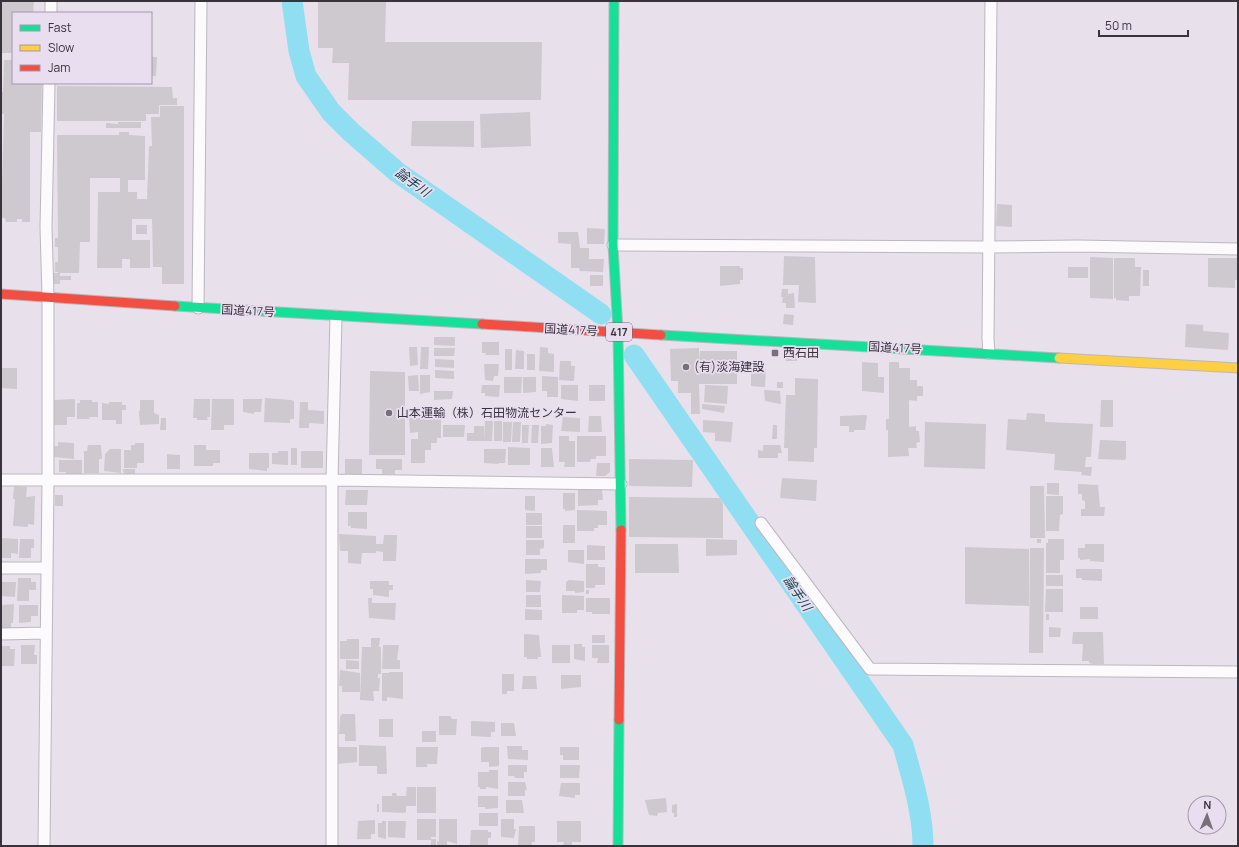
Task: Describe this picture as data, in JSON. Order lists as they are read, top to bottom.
{
  "streets": {
    "main road": ["国道417号", "417"]
  },
  "water": ["論手川"],
  "places": {
    "transit": ["西石田"],
    "other": ["(有)淡海建設", "山本運輸（株）石田物流センター"]
  },
  "legend": ["Fast", "Slow", "Jam"],
  "scale_bar": "50 m",
  "north": "top"
}
